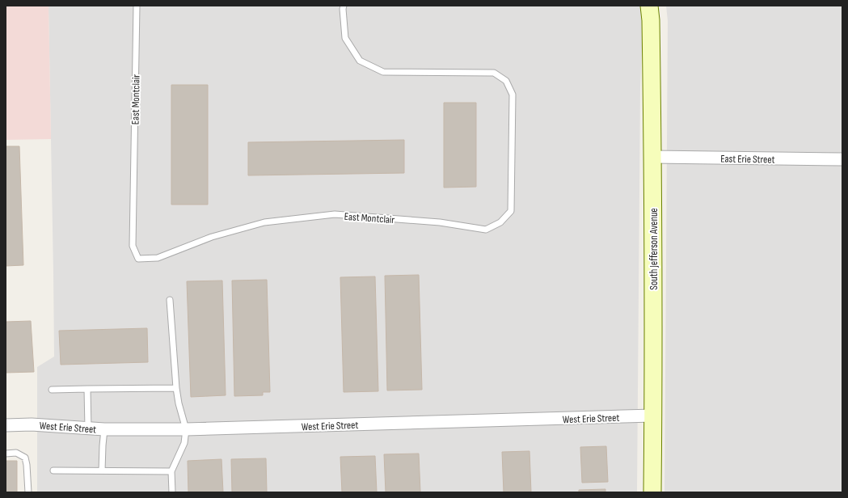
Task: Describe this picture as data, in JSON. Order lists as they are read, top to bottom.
{
  "streets": {
    "street": ["East Erie Street", "South Jefferson Avenue", "West Erie Street"],
    "lane": ["East Montclair"]
  },
  "crossings": [
    ["East Erie Street", "South Jefferson Avenue"],
    ["South Jefferson Avenue", "West Erie Street"]
  ]
}
